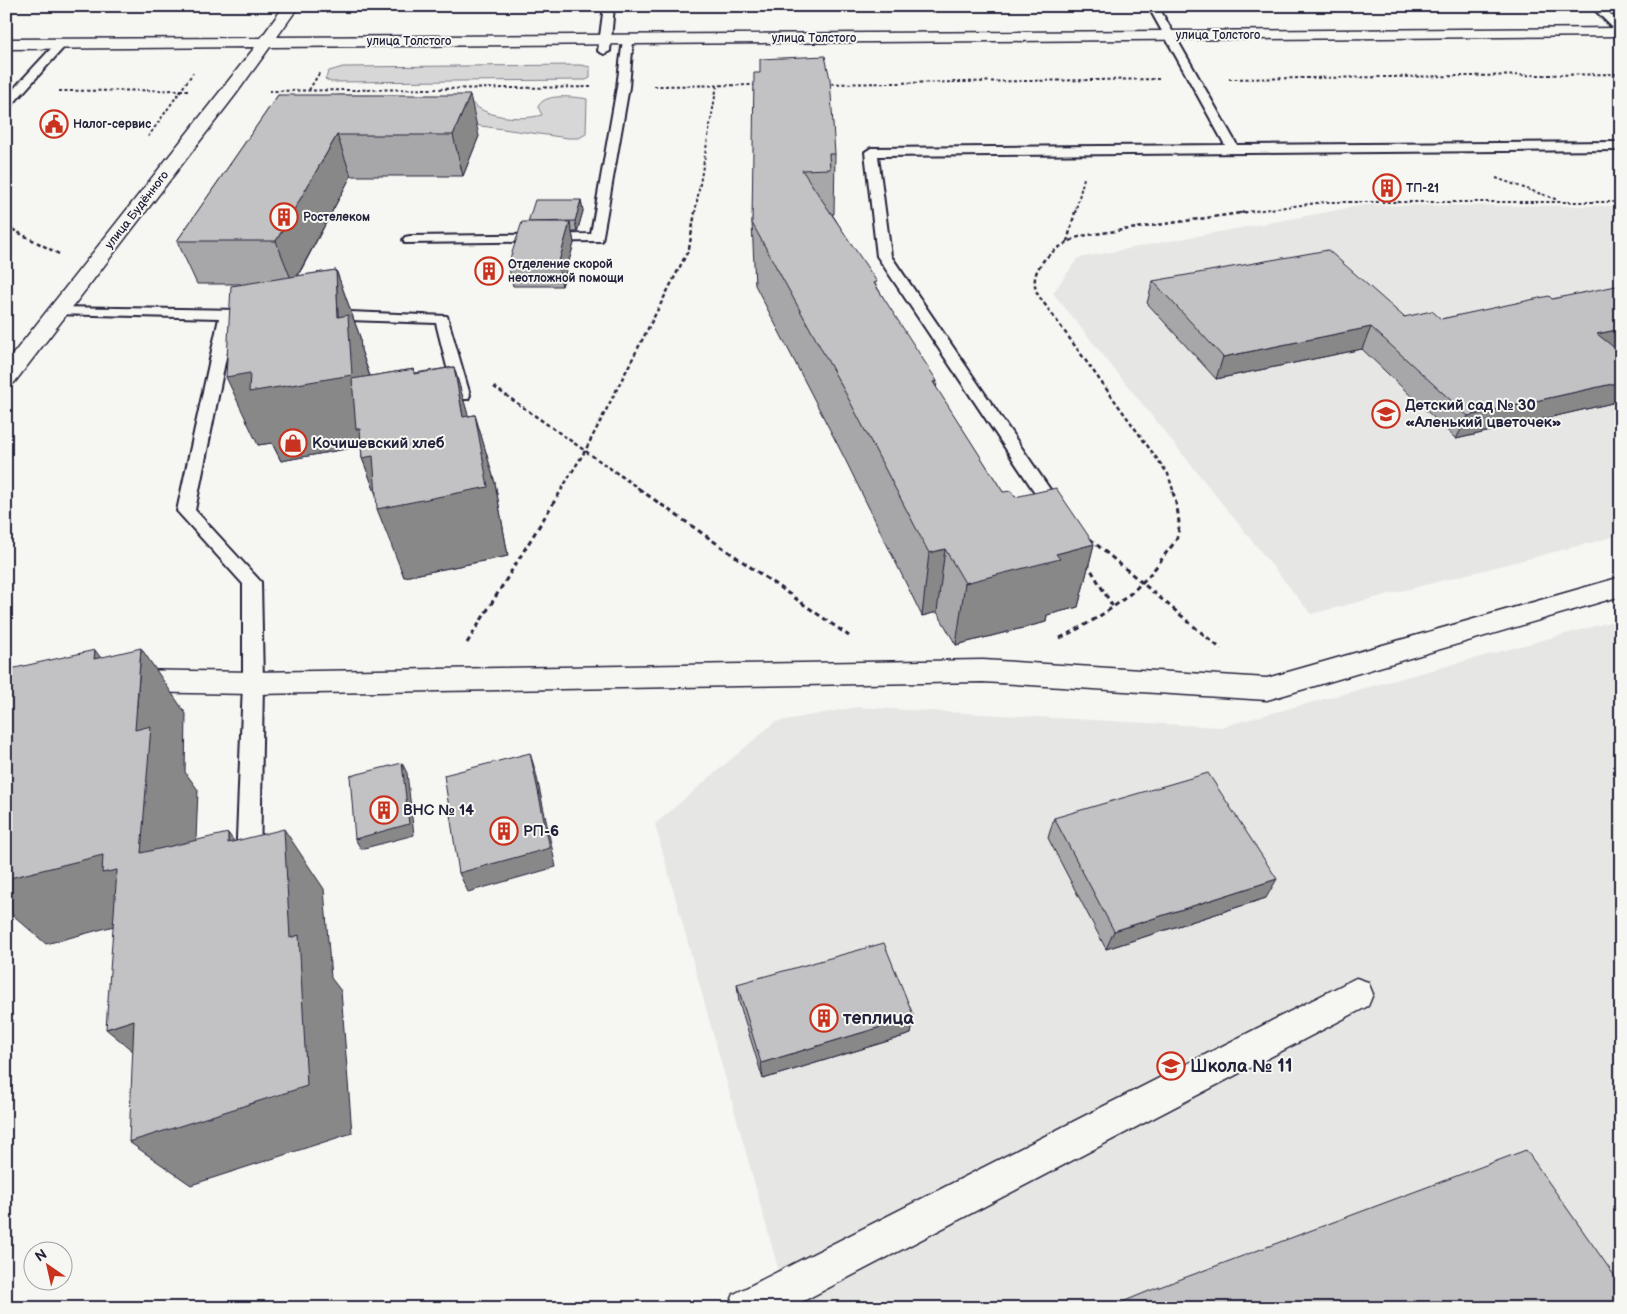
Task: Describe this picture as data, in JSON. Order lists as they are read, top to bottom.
{
  "streets": {
    "street": ["улица Толстого", "улица Будённого"]
  },
  "crossings": [
    ["улица Толстого", "улица Будённого"]
  ],
  "places": {
    "public building": ["Налог-сервис"],
    "building": [
      "ТП-21",
      "Ростелеком",
      "Отделение скорой неотложной помощи",
      "ВНС № 14",
      "РП-6",
      "теплица"
    ],
    "school or university": ["Детский сад № 30 «Аленький цветочек»", "Школа № 11"],
    "shop": ["Кочишевский хлеб"]
  },
  "north": "top left"
}
